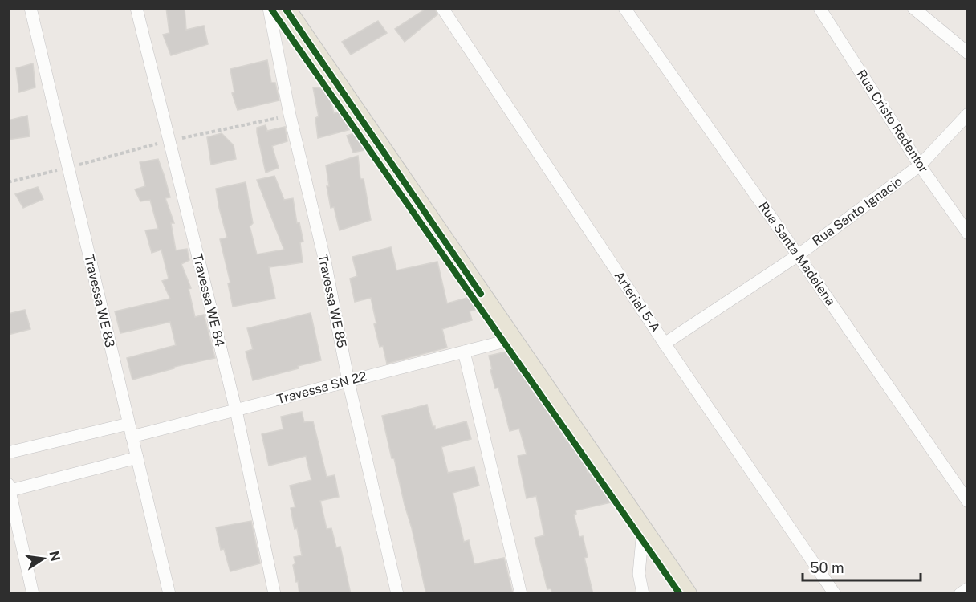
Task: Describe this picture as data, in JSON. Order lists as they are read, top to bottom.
{
  "streets": {
    "street": [
      "Rua Cristo Redentor",
      "Rua Santo Ignacio",
      "Rua Santa Madelena",
      "Travessa WE 84",
      "Travessa WE 83",
      "Travessa WE 85",
      "Arterial 5-A",
      "Travessa SN 22"
    ]
  },
  "crossings": [
    ["Rua Cristo Redentor", "Rua Santo Ignacio"],
    ["Rua Santo Ignacio", "Rua Santa Madelena"],
    ["Rua Santo Ignacio", "Arterial 5-A"],
    ["Travessa WE 84", "Travessa SN 22"],
    ["Travessa WE 83", "Travessa SN 22"],
    ["Travessa WE 85", "Travessa SN 22"]
  ],
  "scale_bar": "50 m",
  "north": "right"
}
